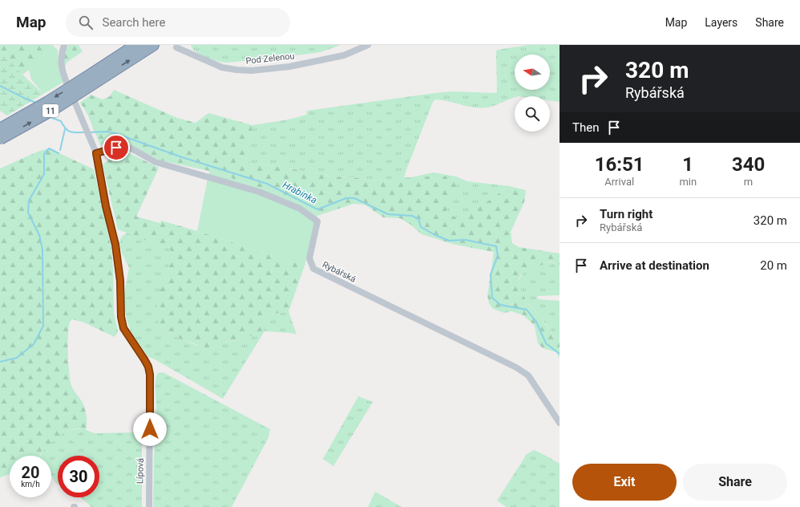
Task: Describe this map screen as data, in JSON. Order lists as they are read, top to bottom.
{
  "streets": {
    "highway": ["11"],
    "street": ["Pod Zelenou", "Rybářská", "Lípová"]
  },
  "crossings": [
    ["Rybářská", "Lípová"]
  ],
  "water": ["Hrabinka"],
  "north": "left",
  "page": {
    "header": "Map",
    "search": "Search here",
    "nav": ["Map", "Layers", "Share"],
    "turn": ["320 m", "Rybářská"],
    "then": "Then",
    "eta": [
      "16:51",
      "Arrival",
      "1",
      "min",
      "340",
      "m"
    ],
    "list": [
      {
        "name": "Turn right",
        "note": "Rybářská",
        "value": "320 m"
      },
      {
        "name": "Arrive at destination",
        "value": "20 m"
      }
    ],
    "speed": "20 km/h",
    "limit": "30",
    "buttons": ["Exit", "Share"]
  }
}
